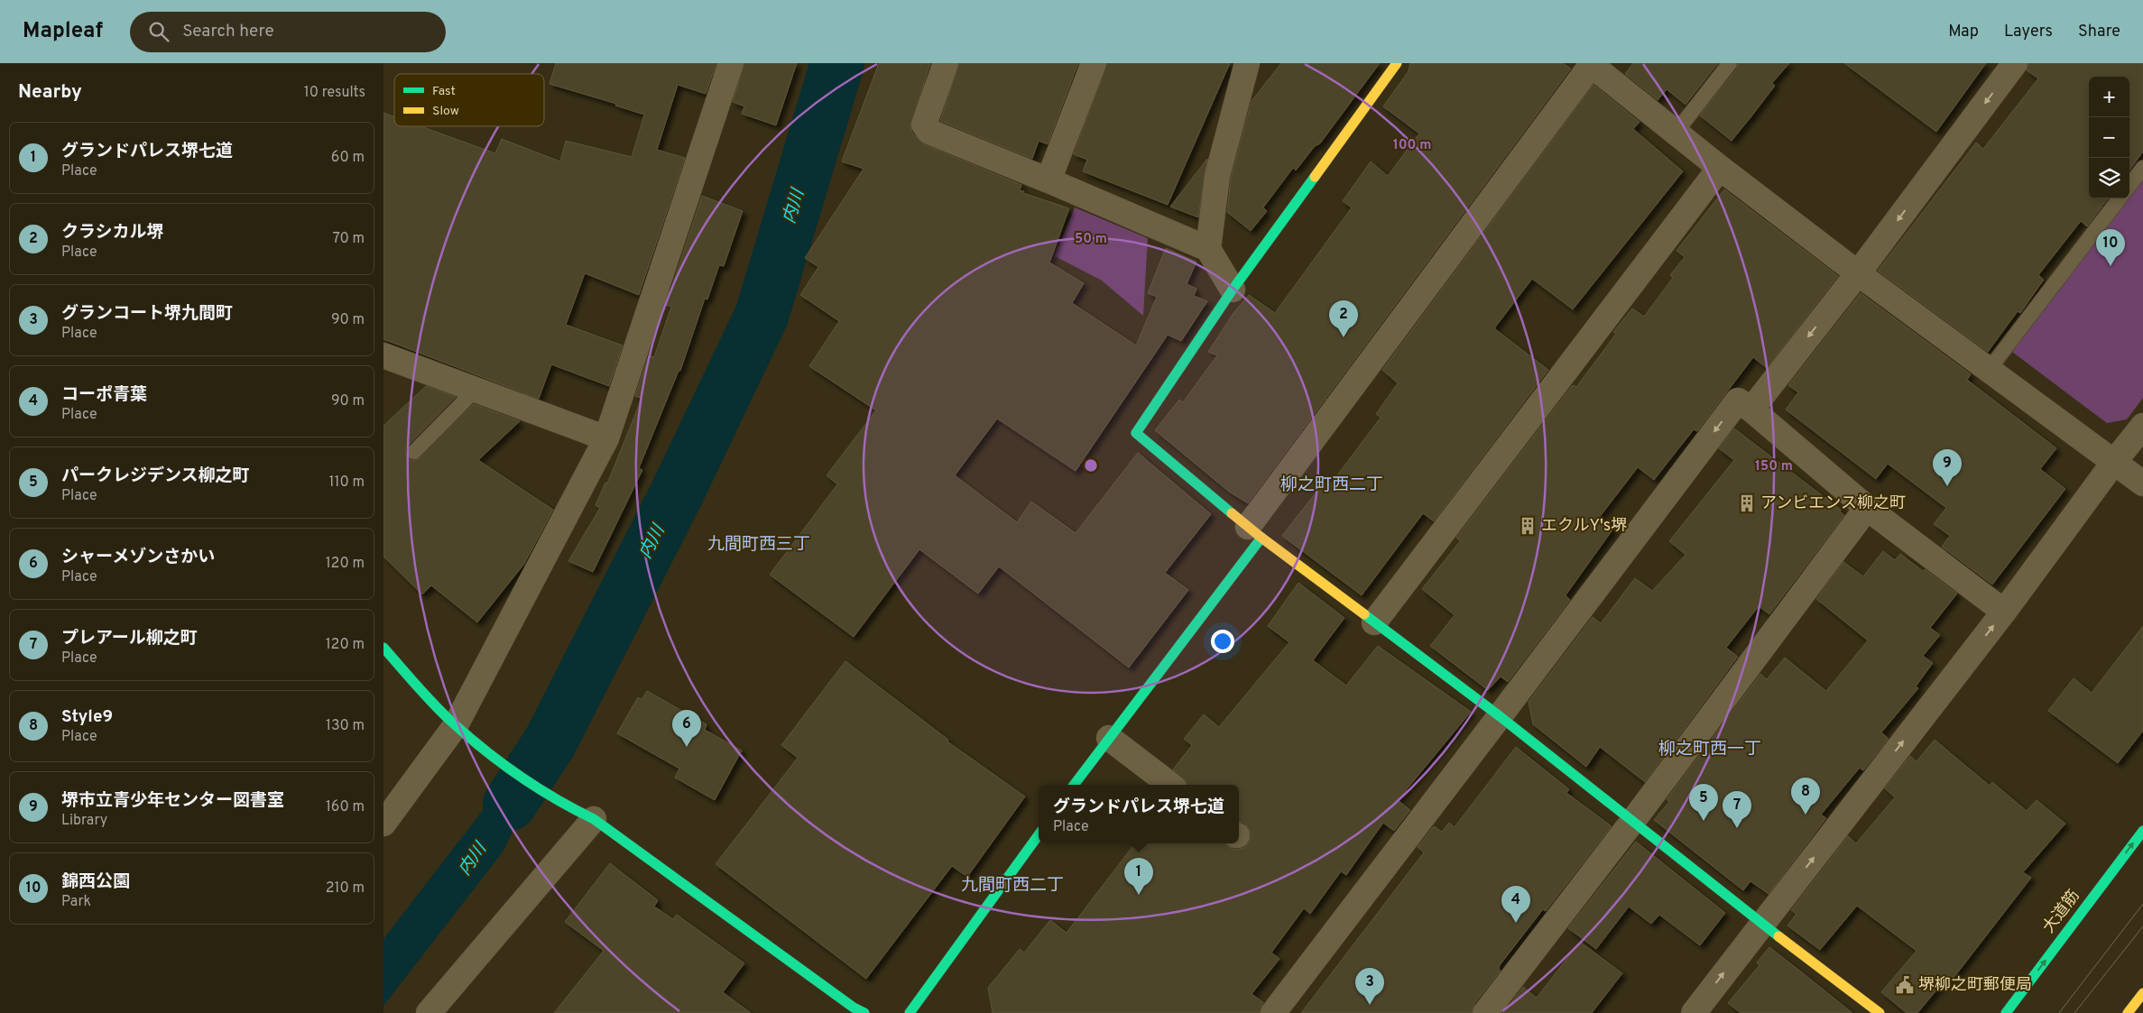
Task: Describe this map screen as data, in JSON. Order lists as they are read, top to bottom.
{
  "streets": {
    "street": ["大道筋"]
  },
  "one_way": ["大道筋"],
  "districts": [
    "柳之町西二丁",
    "九間町西三丁",
    "柳之町西一丁",
    "九間町西二丁"
  ],
  "water": ["内川"],
  "places": {
    "building": ["アンビエンス柳之町", "エクルY's堺"],
    "public building": ["堺柳之町郵便局"]
  },
  "legend": ["Fast", "Slow"],
  "page": {
    "header": "Mapleaf",
    "search": "Search here",
    "nav": ["Map", "Layers", "Share"],
    "heading": ["Nearby", "10 results"],
    "map_buttons": ["+", "−"],
    "list": [
      {
        "mark": "1",
        "name": "グランドパレス堺七道",
        "note": "Place",
        "value": "60 m"
      },
      {
        "mark": "2",
        "name": "クラシカル堺",
        "note": "Place",
        "value": "70 m"
      },
      {
        "mark": "3",
        "name": "グランコート堺九間町",
        "note": "Place",
        "value": "90 m"
      },
      {
        "mark": "4",
        "name": "コーポ青葉",
        "note": "Place",
        "value": "90 m"
      },
      {
        "mark": "5",
        "name": "パークレジデンス柳之町",
        "note": "Place",
        "value": "110 m"
      },
      {
        "mark": "6",
        "name": "シャーメゾンさかい",
        "note": "Place",
        "value": "120 m"
      },
      {
        "mark": "7",
        "name": "プレアール柳之町",
        "note": "Place",
        "value": "120 m"
      },
      {
        "mark": "8",
        "name": "Style9",
        "note": "Place",
        "value": "130 m"
      },
      {
        "mark": "9",
        "name": "堺市立青少年センター図書室",
        "note": "Library",
        "value": "160 m"
      },
      {
        "mark": "10",
        "name": "錦西公園",
        "note": "Park",
        "value": "210 m"
      }
    ],
    "pins": [
      "10",
      "2",
      "9",
      "6",
      "8",
      "5",
      "7",
      "1",
      "4",
      "3"
    ],
    "popup": ["グランドパレス堺七道", "Place"]
  },
  "rings": ["100 m", "50 m", "150 m"]
}
